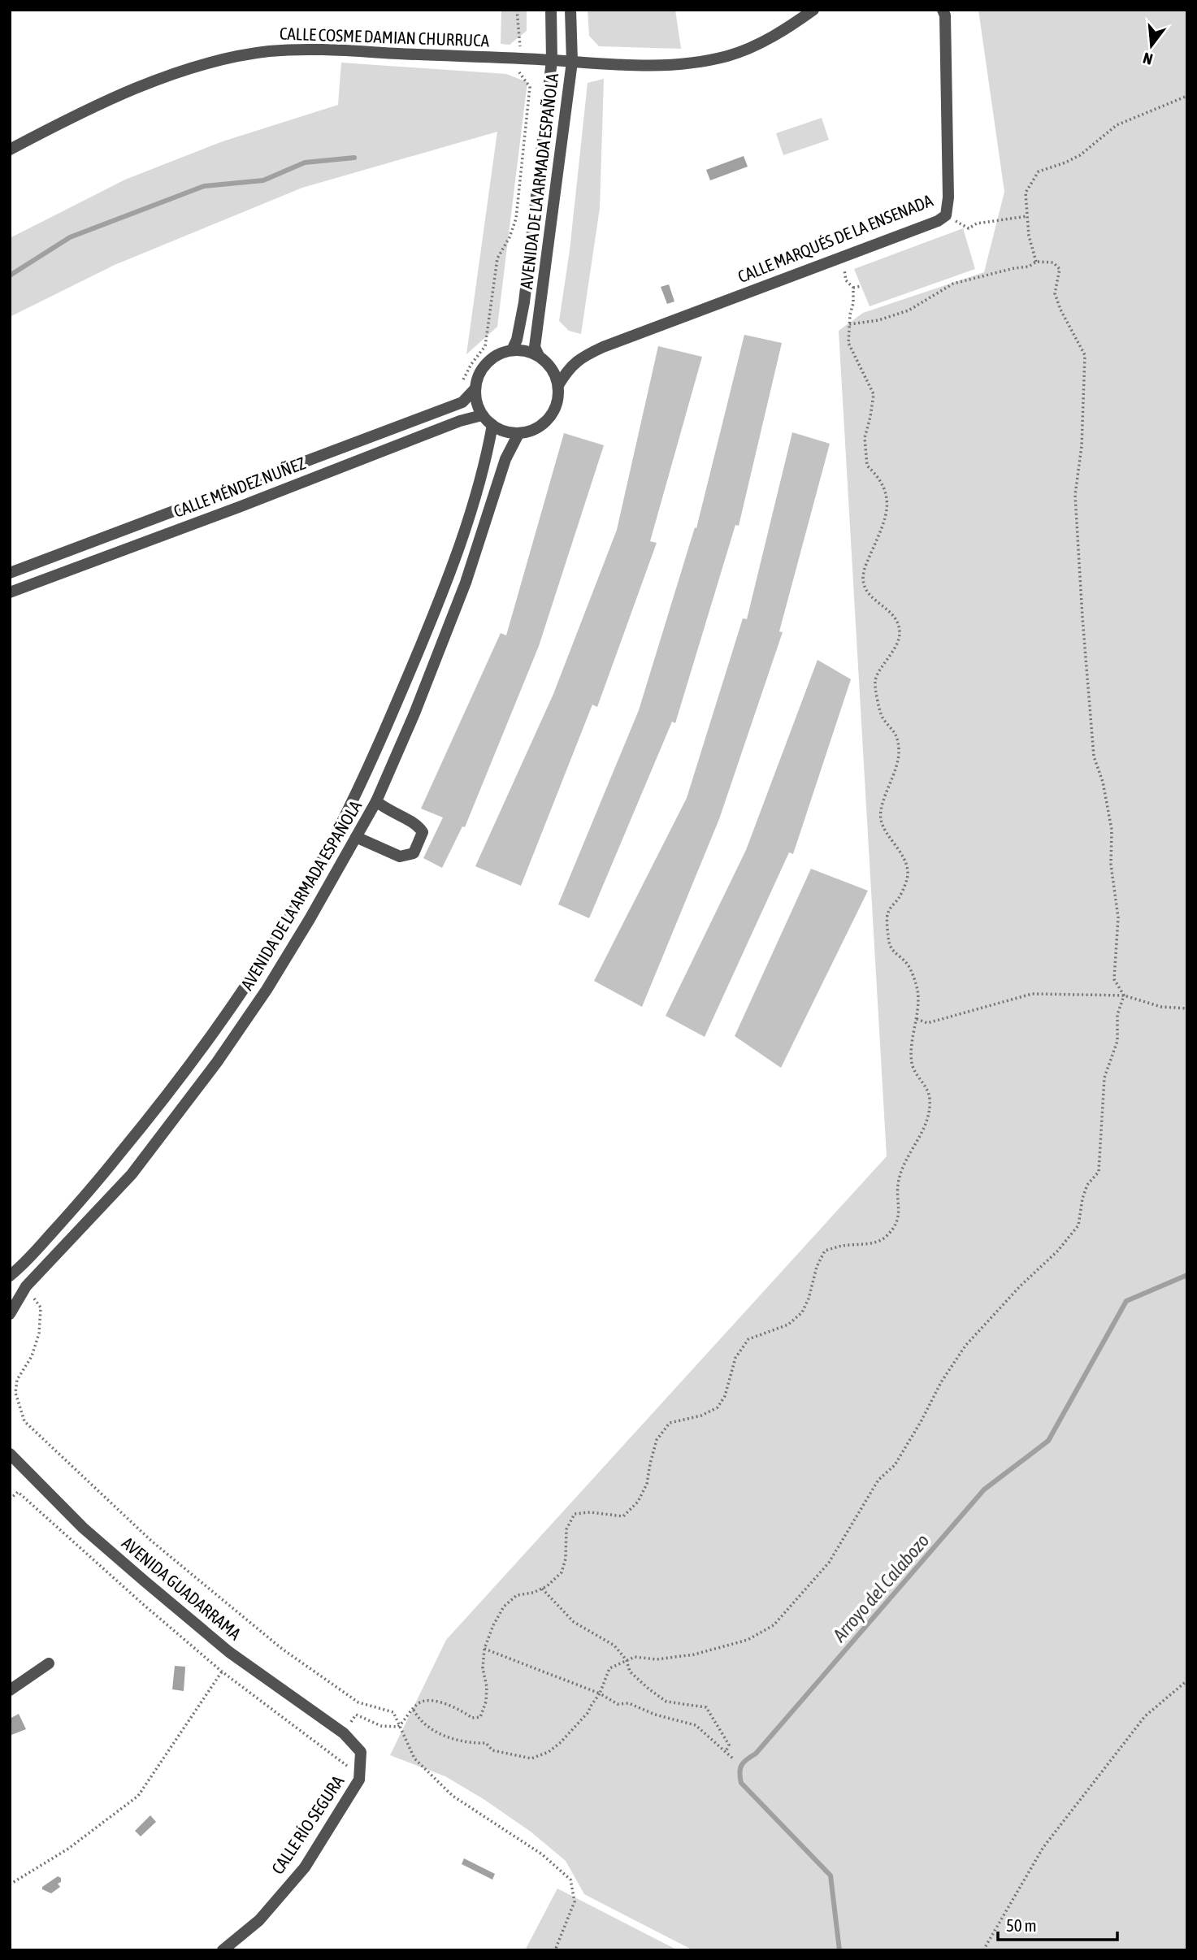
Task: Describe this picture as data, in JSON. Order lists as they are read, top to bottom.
{
  "streets": {
    "street": [
      "CALLE COSME DAMIAN CHURRUCA",
      "AVENIDA DE LA ARMADA ESPAÑOLA",
      "CALLE MARQUÉS DE LA ENSENADA",
      "CALLE MÉNDEZ NUÑEZ",
      "AVENIDA GUADARRAMA",
      "CALLE RÍO SEGURA"
    ]
  },
  "crossings": [
    ["CALLE COSME DAMIAN CHURRUCA", "AVENIDA DE LA ARMADA ESPAÑOLA"],
    ["AVENIDA DE LA ARMADA ESPAÑOLA", "CALLE MARQUÉS DE LA ENSENADA"],
    ["AVENIDA DE LA ARMADA ESPAÑOLA", "CALLE MÉNDEZ NUÑEZ"],
    ["CALLE MARQUÉS DE LA ENSENADA", "CALLE MÉNDEZ NUÑEZ"],
    ["AVENIDA GUADARRAMA", "CALLE RÍO SEGURA"]
  ],
  "water": ["Arroyo del Calabozo"],
  "scale_bar": "50 m",
  "north": "bottom"
}
